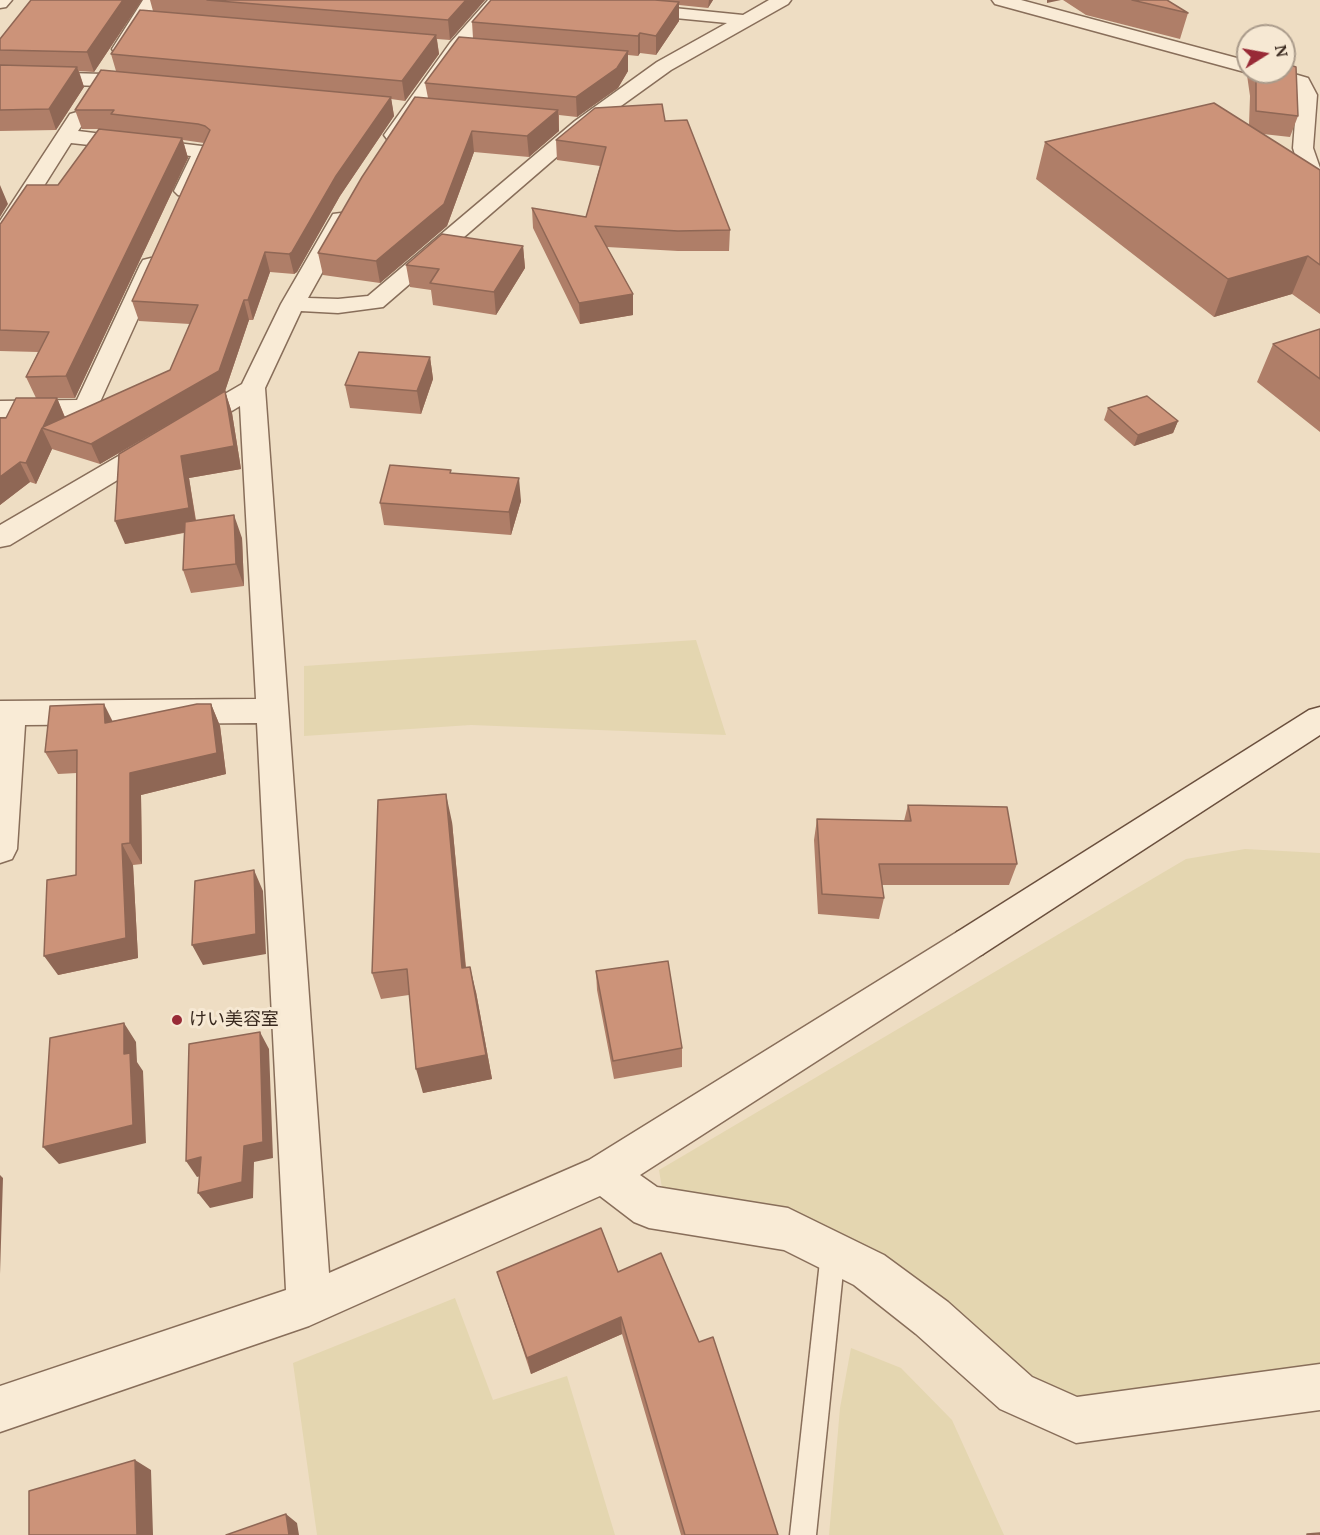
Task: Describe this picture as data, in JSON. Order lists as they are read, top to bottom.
{
  "places": ["けい美容室"],
  "north": "right"
}
